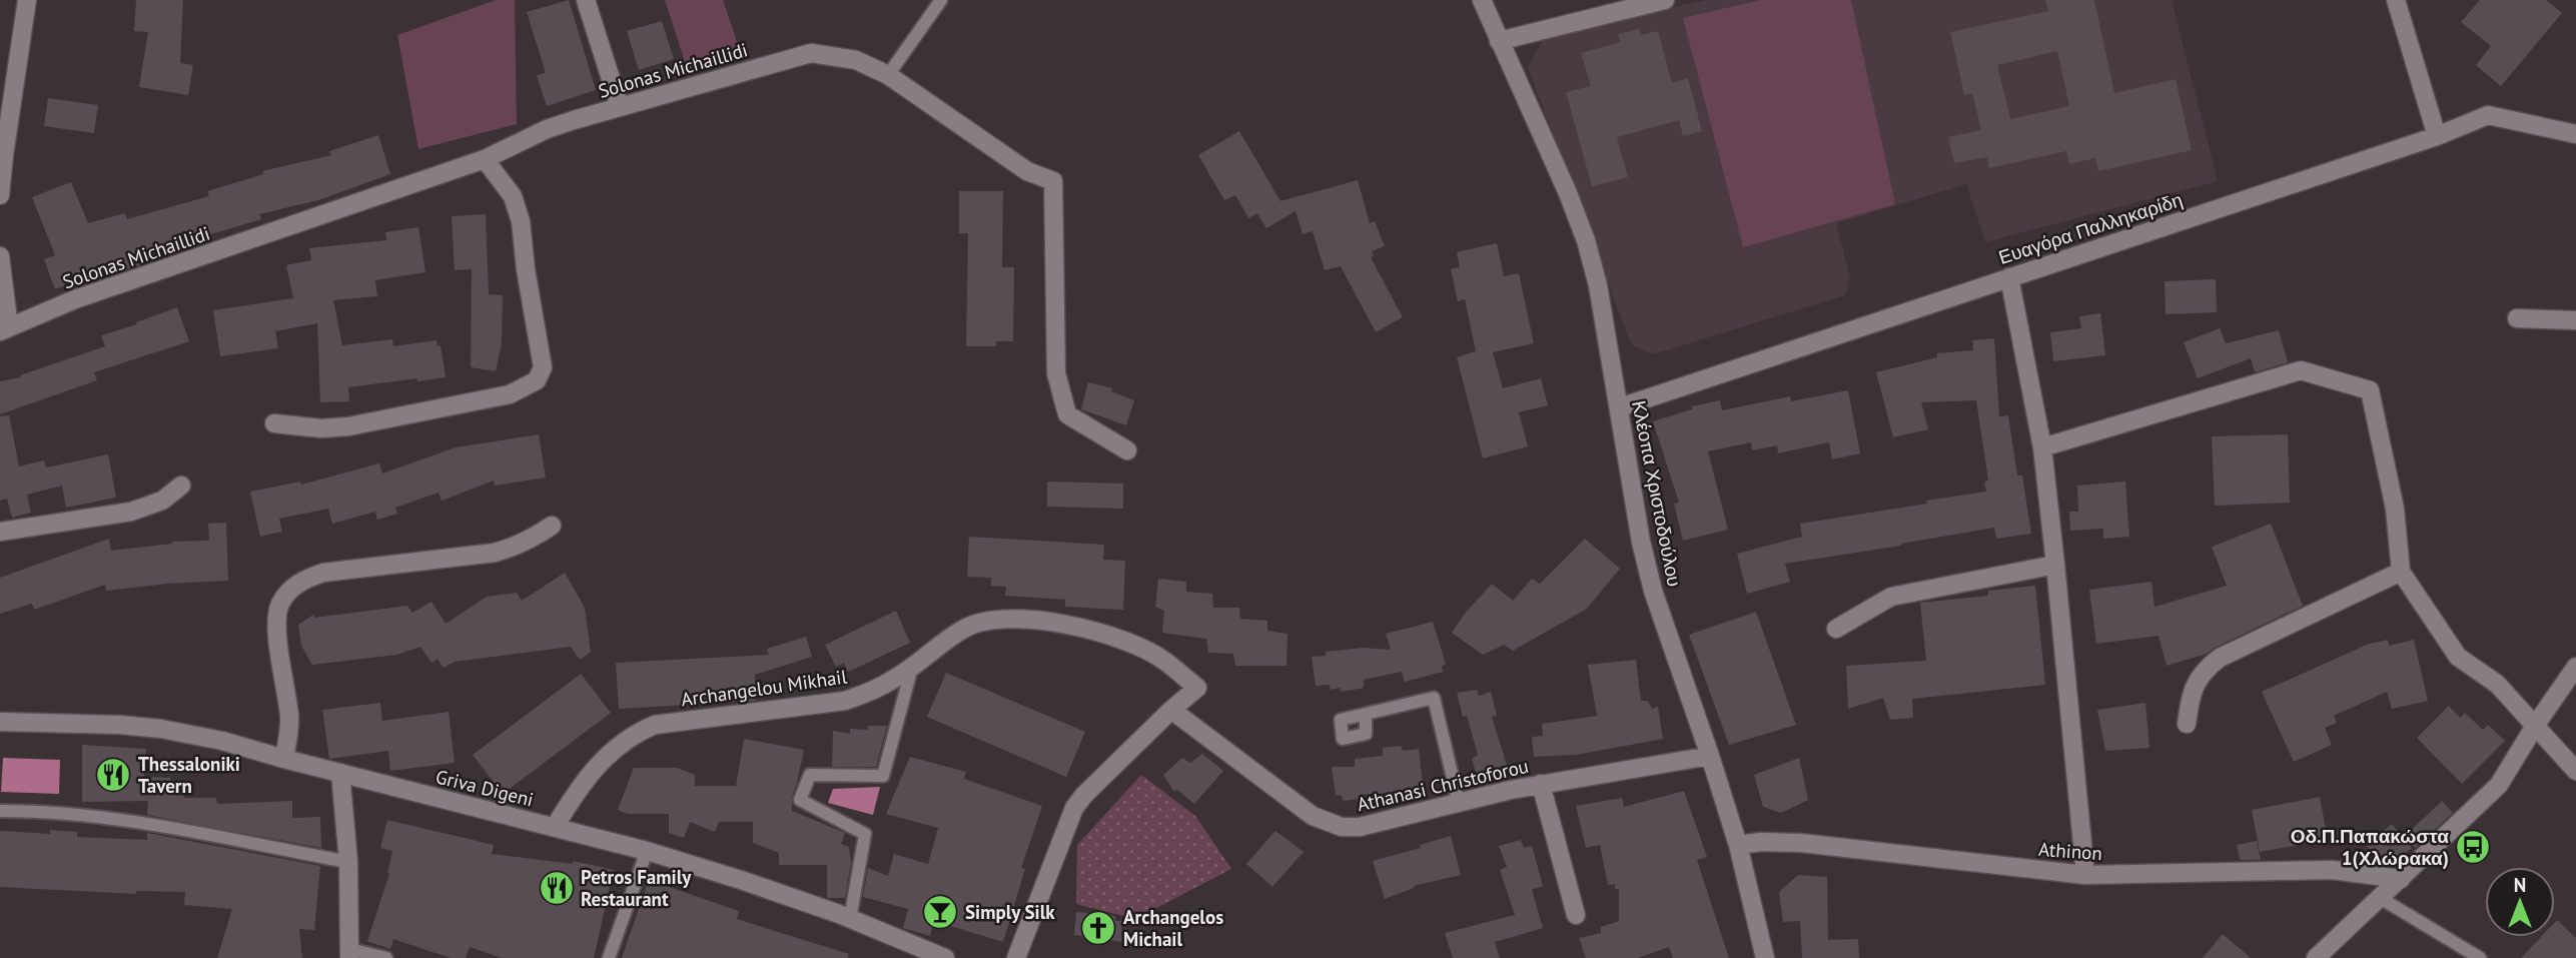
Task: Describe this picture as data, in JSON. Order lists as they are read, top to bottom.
{
  "streets": {
    "street": [
      "Solonas Michaillidi",
      "Ευαγόρα Παλληκαρίδη",
      "Κλέοπα Χριστοδούλου",
      "Archangelou Mikhail",
      "Athanasi Christoforou",
      "Griva Digeni",
      "Athinon"
    ]
  },
  "crossings": [
    ["Ευαγόρα Παλληκαρίδη", "Κλέοπα Χριστοδούλου"],
    ["Κλέοπα Χριστοδούλου", "Athanasi Christoforou"],
    ["Κλέοπα Χριστοδούλου", "Athinon"],
    ["Archangelou Mikhail", "Athanasi Christoforou"],
    ["Archangelou Mikhail", "Griva Digeni"]
  ],
  "places": {
    "restaurant": ["Thessaloniki Tavern", "Petros Family Restaurant"],
    "bus stop": ["Οδ.Π.Παπακώστα 1(Χλώρακα)"],
    "bar": ["Simply Silk"],
    "church": ["Archangelos Michail"]
  },
  "north": "top"
}
